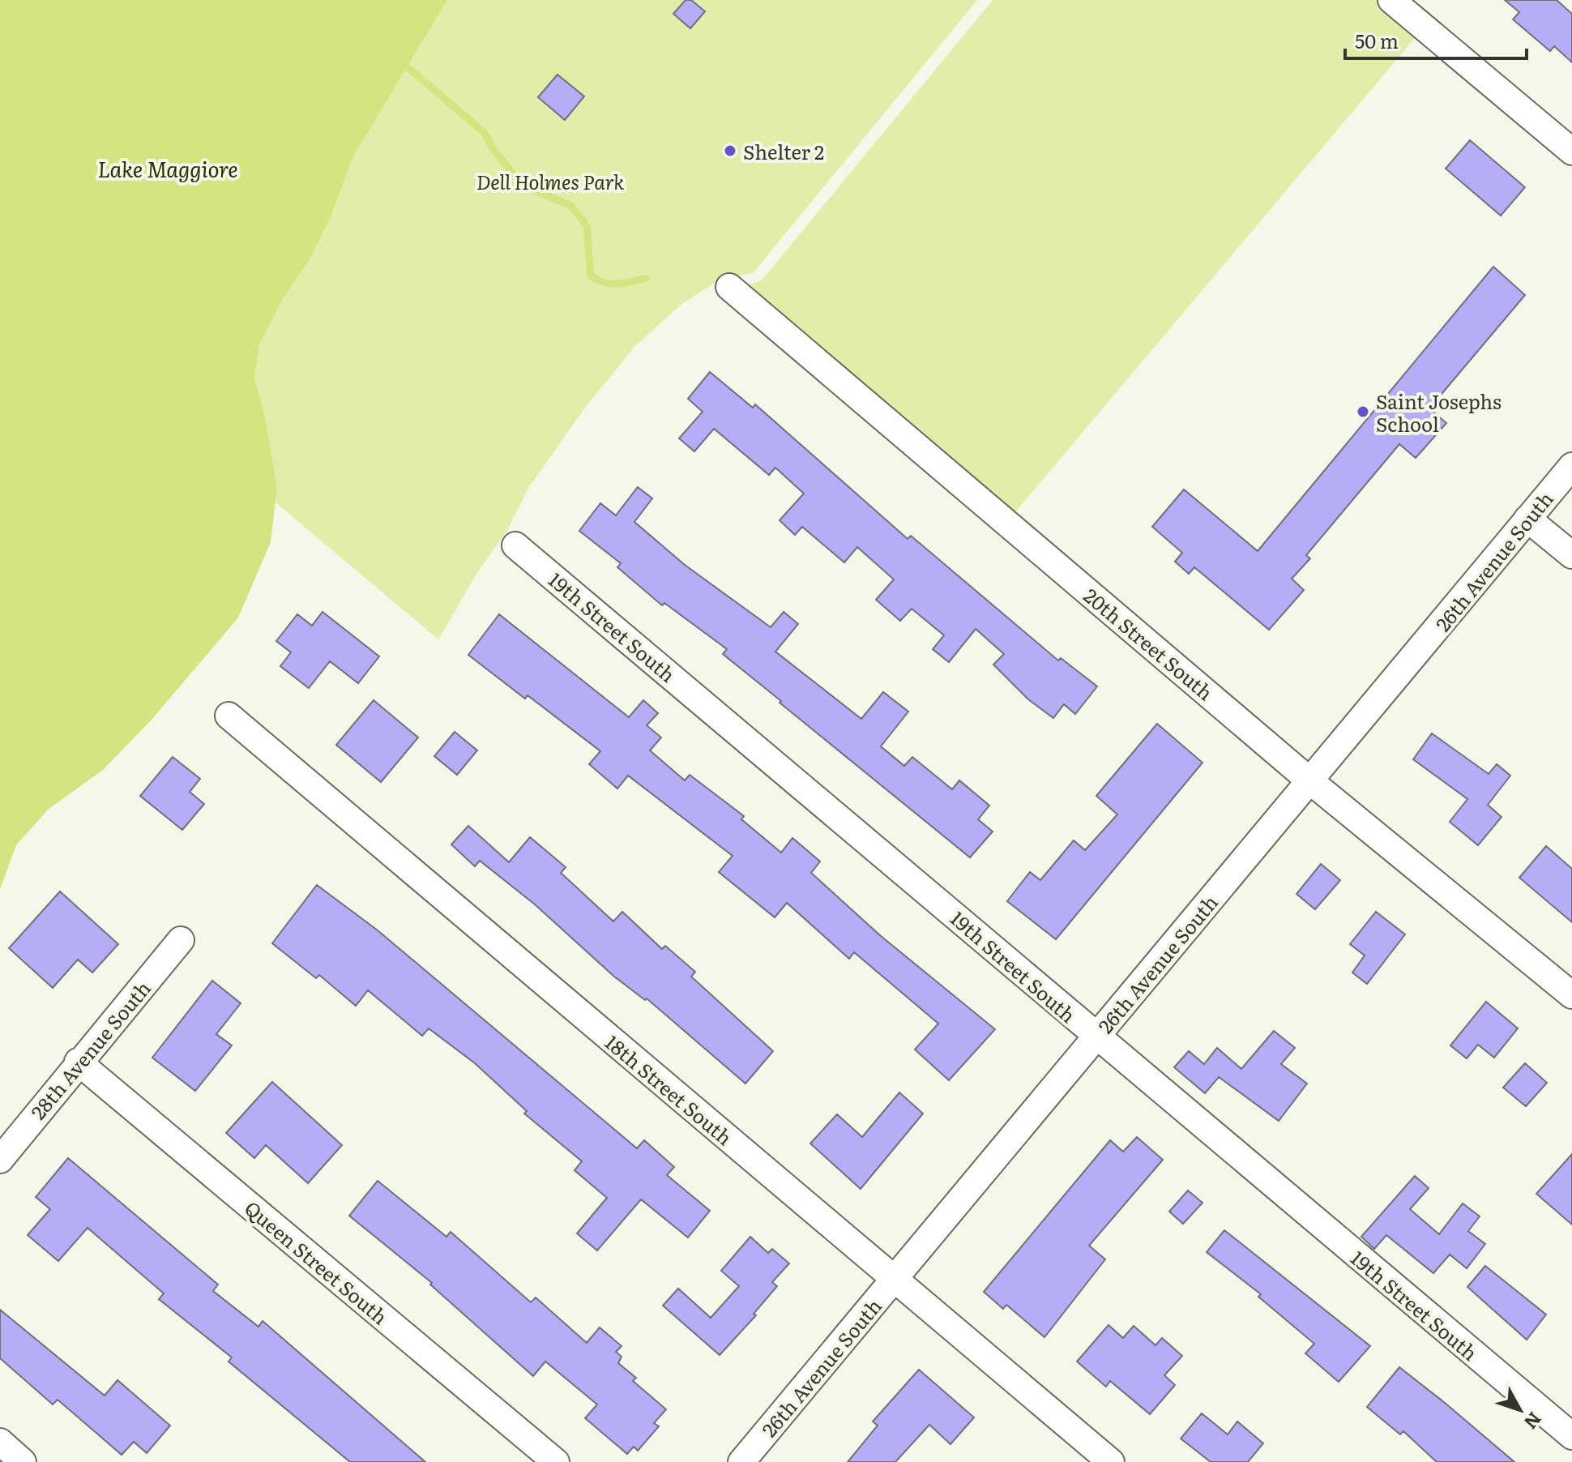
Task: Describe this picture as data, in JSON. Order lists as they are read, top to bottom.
{
  "streets": {
    "street": [
      "26th Avenue South",
      "19th Street South",
      "20th Street South",
      "28th Avenue South",
      "18th Street South",
      "Queen Street South"
    ]
  },
  "crossings": [
    ["26th Avenue South", "19th Street South"],
    ["26th Avenue South", "20th Street South"],
    ["26th Avenue South", "18th Street South"],
    ["28th Avenue South", "Queen Street South"]
  ],
  "water": ["Lake Maggiore"],
  "parks": ["Dell Holmes Park"],
  "places": ["Shelter 2", "Saint Josephs School"],
  "scale_bar": "50 m",
  "north": "bottom right"
}
